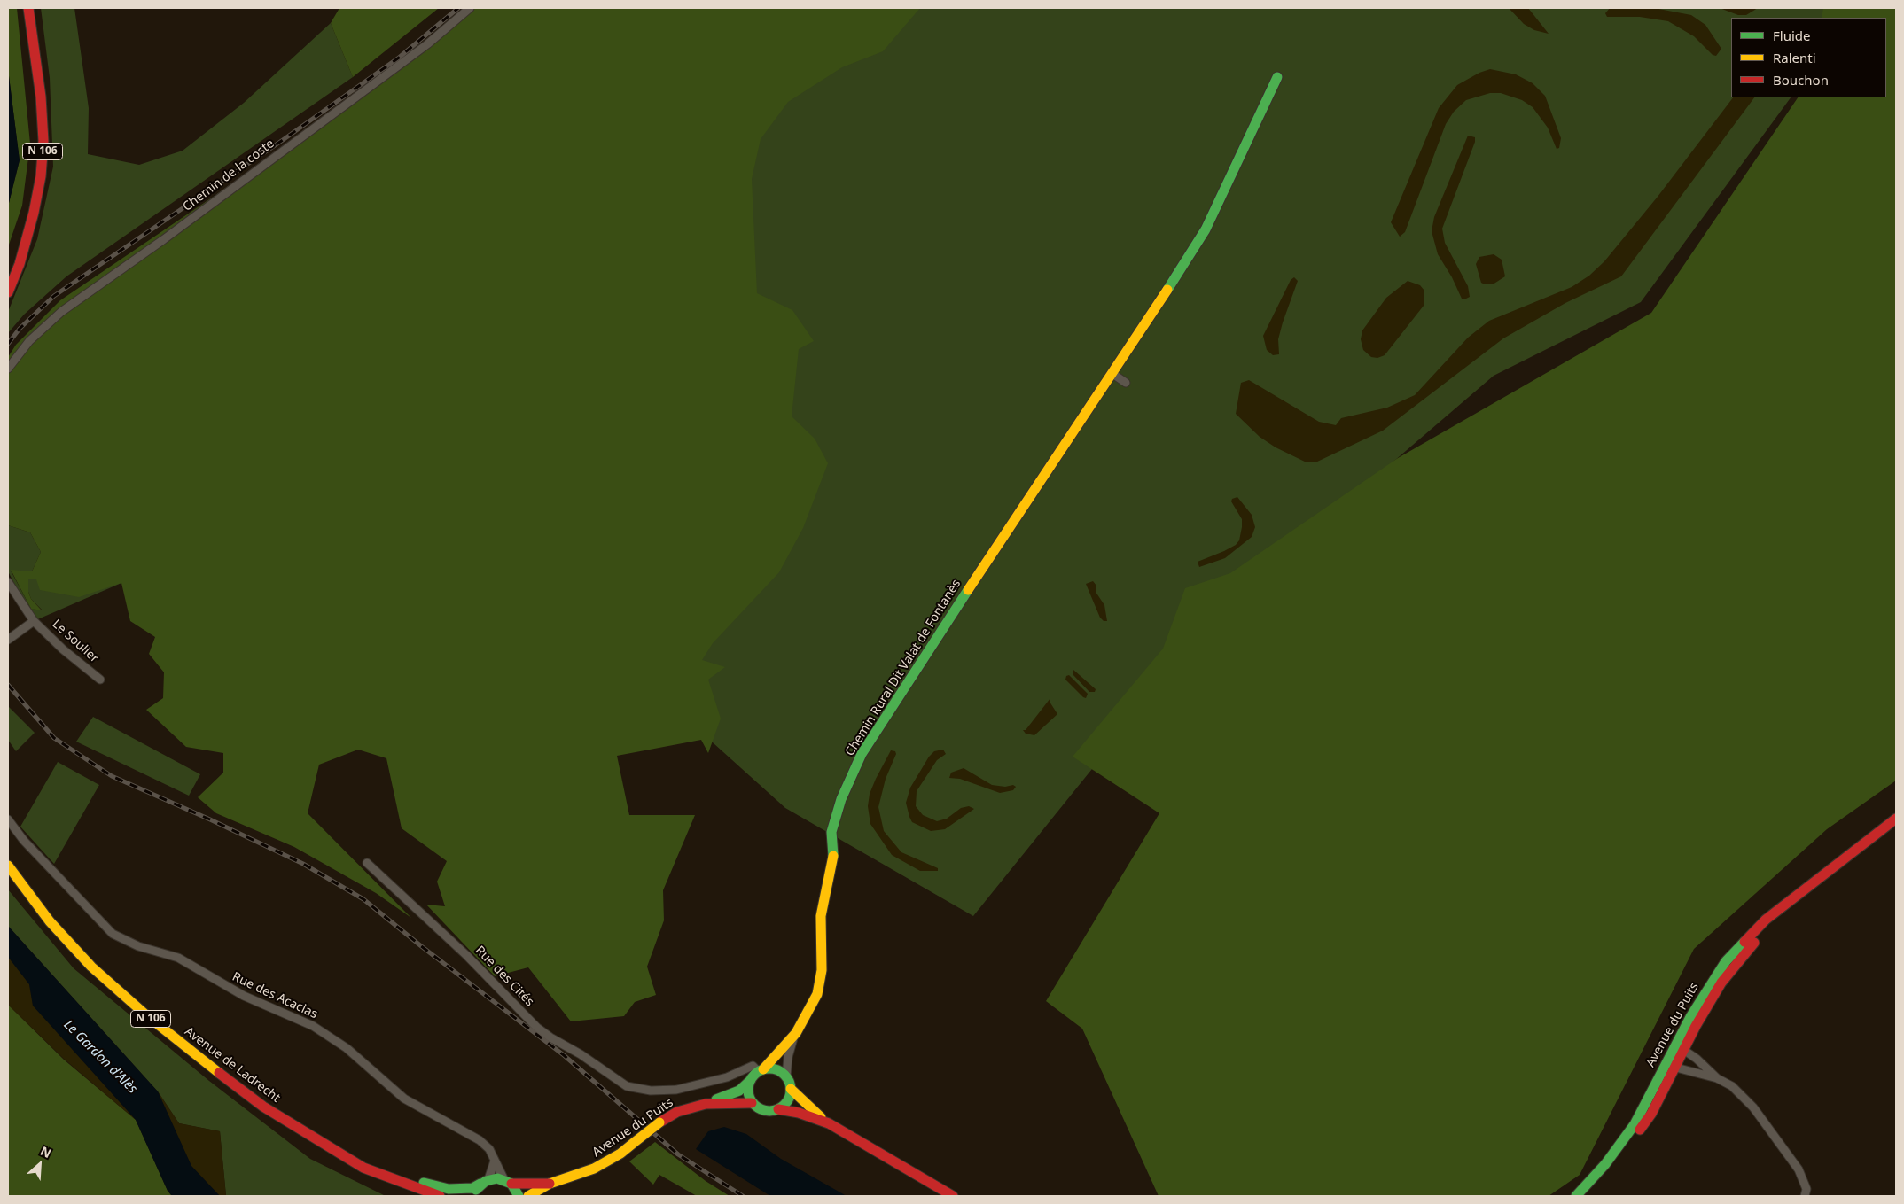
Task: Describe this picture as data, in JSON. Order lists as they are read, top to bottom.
{
  "streets": {
    "main road": [
      "N 106",
      "Chemin Rural Dit Valat de Fontanès",
      "Avenue du Puits",
      "Avenue de Ladrecht"
    ],
    "street": [
      "Chemin de la coste",
      "Le Soulier",
      "Rue des Cités",
      "Rue des Acacias"
    ]
  },
  "crossings": [
    ["Chemin Rural Dit Valat de Fontanès", "Rue des Cités"],
    ["Chemin Rural Dit Valat de Fontanès", "Avenue du Puits"],
    ["Rue des Cités", "Avenue du Puits"],
    ["Rue des Acacias", "Avenue du Puits"],
    ["Rue des Acacias", "Avenue de Ladrecht"],
    ["Avenue du Puits", "Avenue de Ladrecht"]
  ],
  "water": ["Le Gardon d'Alès"],
  "legend": ["Fluide", "Ralenti", "Bouchon"],
  "north": "top right"
}
